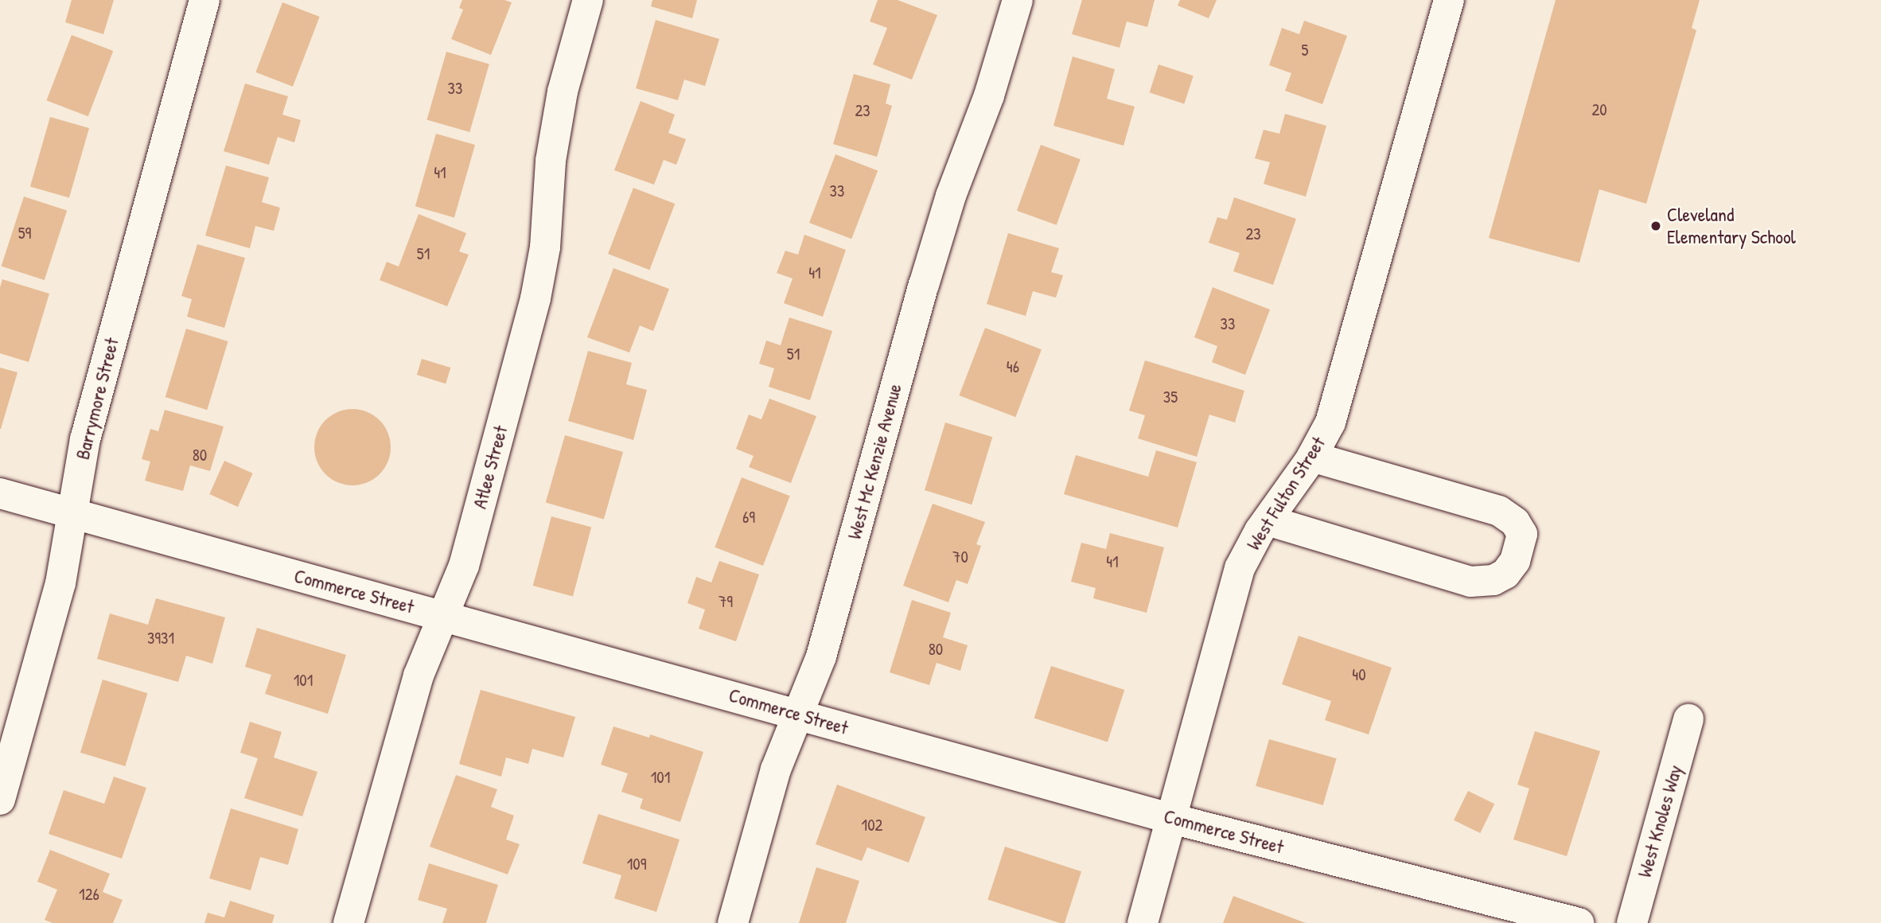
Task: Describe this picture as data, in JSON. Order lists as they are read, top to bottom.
{
  "streets": {
    "street": [
      "Barrymore Street",
      "West Mc Kenzie Avenue",
      "Atlee Street",
      "West Fulton Street",
      "Commerce Street",
      "West Knoles Way"
    ]
  },
  "crossings": [
    ["Barrymore Street", "Commerce Street"],
    ["West Mc Kenzie Avenue", "Commerce Street"],
    ["Atlee Street", "Commerce Street"],
    ["West Fulton Street", "Commerce Street"]
  ],
  "places": ["Cleveland Elementary School"],
  "house_numbers": [
    "5",
    "33",
    "20",
    "23",
    "41",
    "33",
    "59",
    "23",
    "51",
    "41",
    "33",
    "51",
    "46",
    "35",
    "80",
    "69",
    "70",
    "41",
    "79",
    "3931",
    "80",
    "40",
    "101",
    "101",
    "102",
    "109",
    "126"
  ]
}
